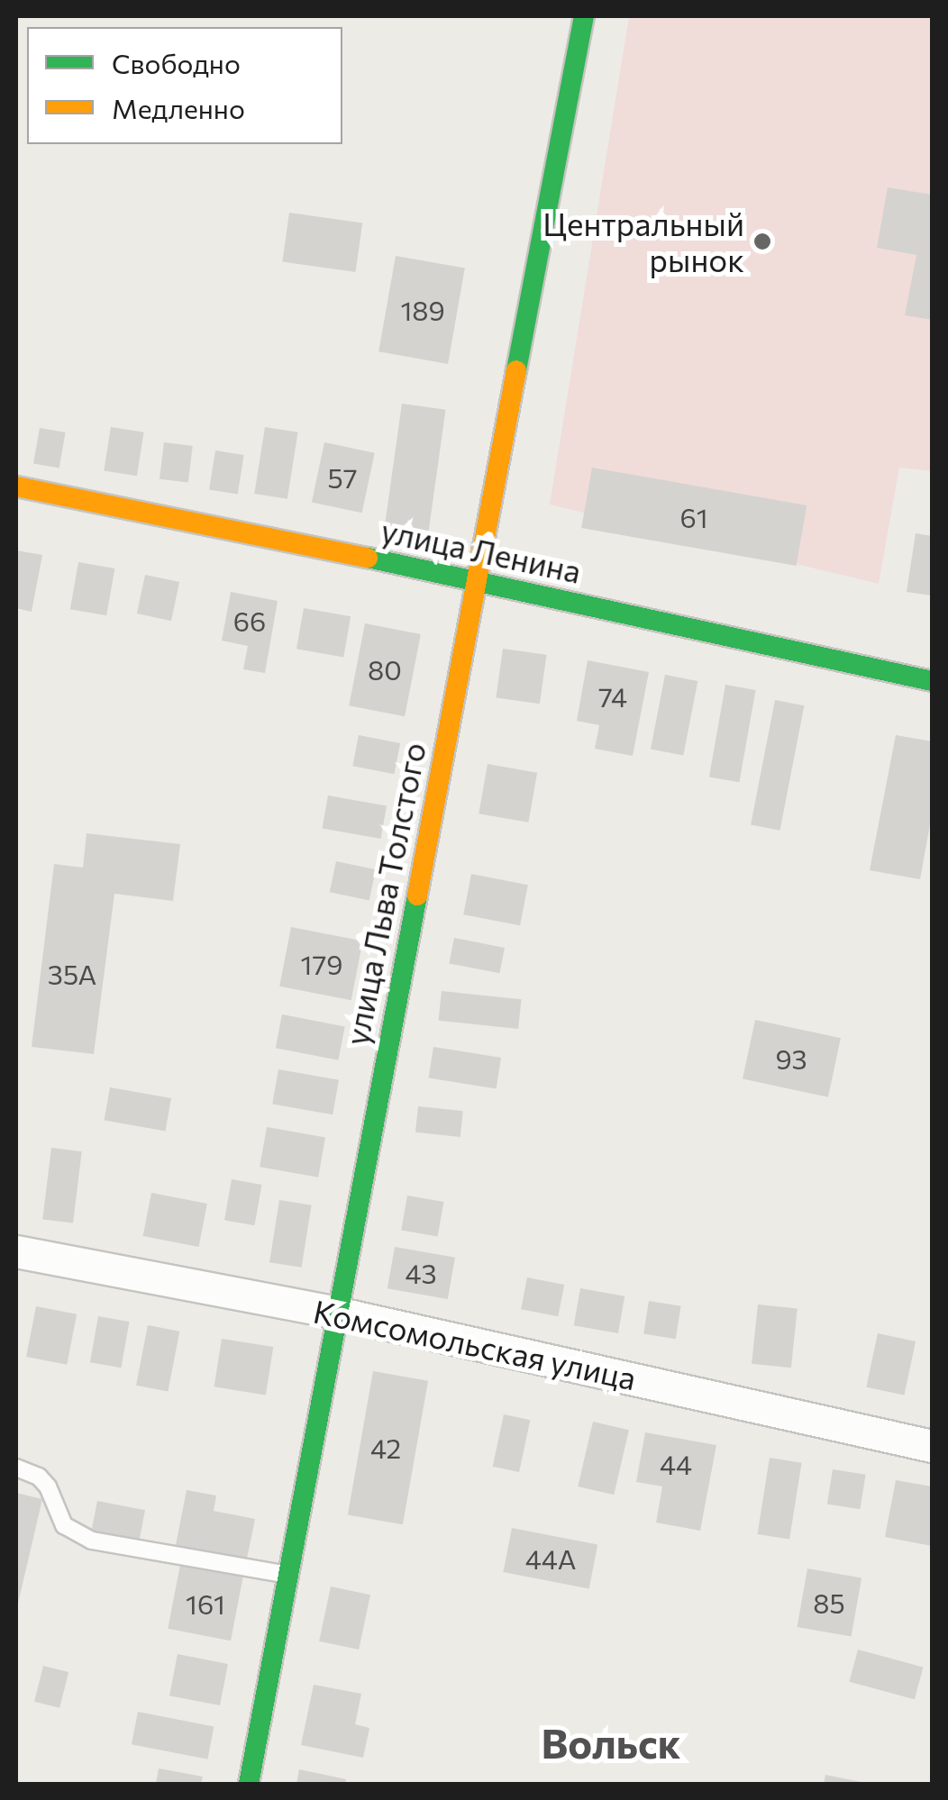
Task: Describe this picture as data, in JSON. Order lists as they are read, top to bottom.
{
  "streets": {
    "street": ["улица Ленина", "улица Льва Толстого", "Комсомольская улица"]
  },
  "crossings": [
    ["улица Ленина", "улица Льва Толстого"],
    ["улица Льва Толстого", "Комсомольская улица"]
  ],
  "districts": ["Вольск"],
  "places": ["Центральный рынок"],
  "house_numbers": [
    "189",
    "57",
    "61",
    "66",
    "80",
    "74",
    "179",
    "35А",
    "93",
    "43",
    "42",
    "44",
    "44А",
    "85",
    "161"
  ],
  "legend": ["Свободно", "Медленно"]
}
